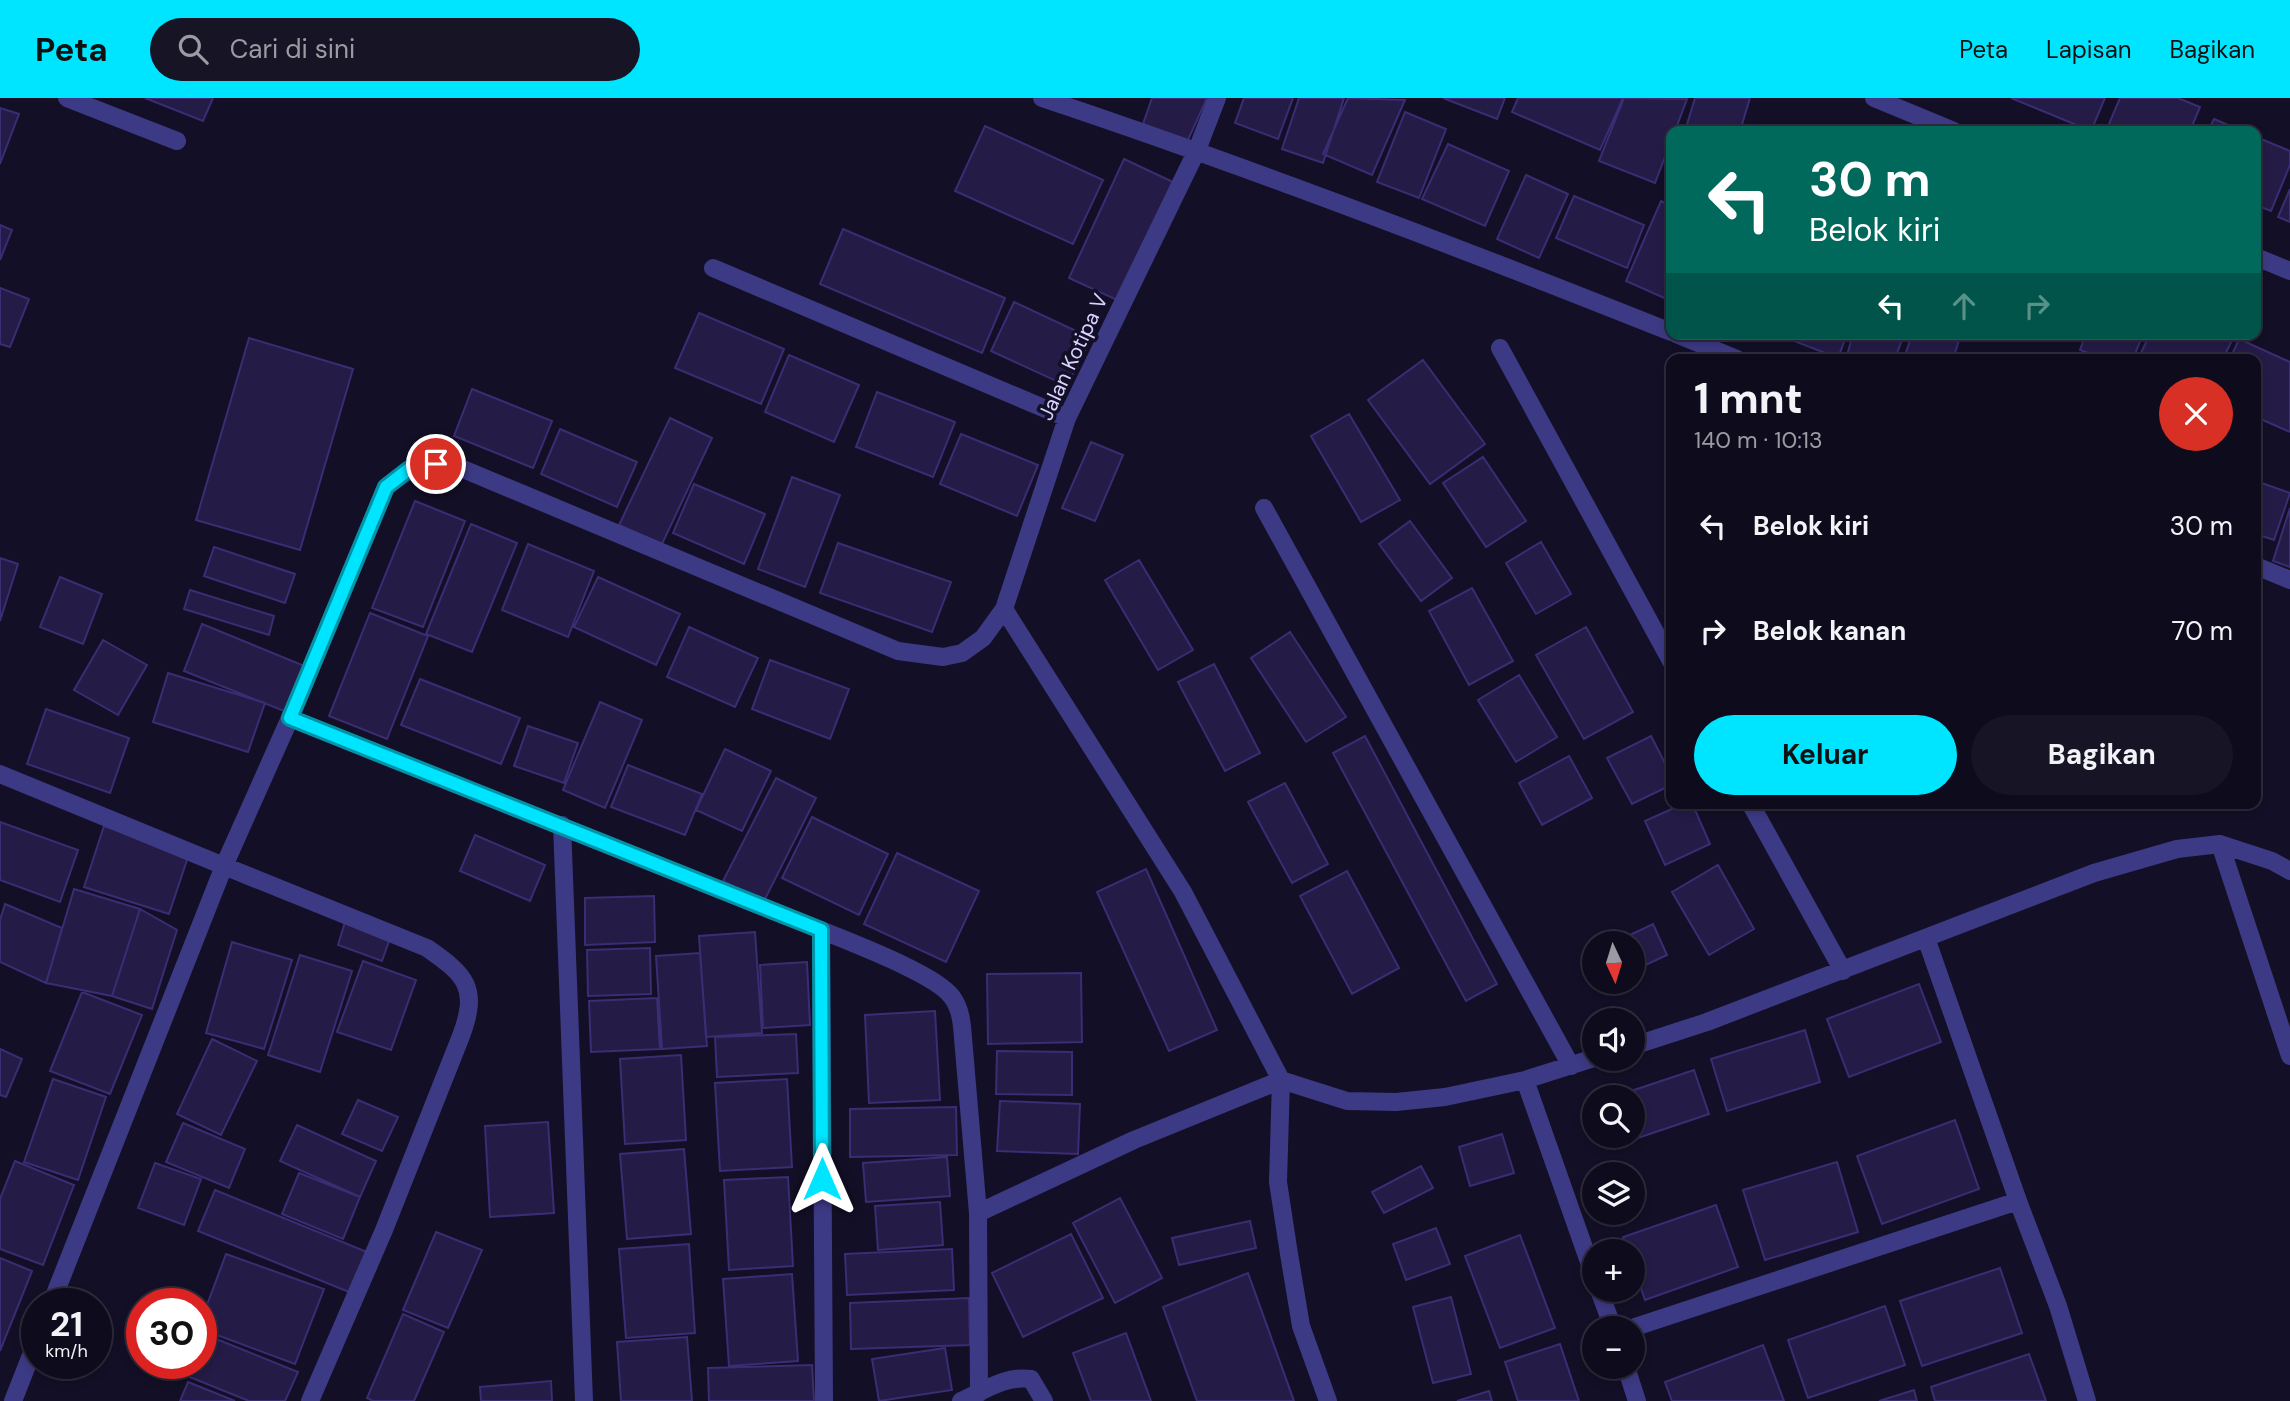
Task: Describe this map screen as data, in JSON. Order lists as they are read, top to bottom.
{
  "streets": {
    "street": ["Jalan Kotipa V"]
  },
  "north": "bottom",
  "page": {
    "header": "Peta",
    "search": "Cari di sini",
    "nav": ["Peta", "Lapisan", "Bagikan"],
    "turn": ["30 m", "Belok kiri"],
    "heading": ["1 mnt", "140 m · 10:13"],
    "list": [
      {
        "name": "Belok kiri",
        "value": "30 m"
      },
      {
        "name": "Belok kanan",
        "value": "70 m"
      }
    ],
    "buttons": ["Keluar", "Bagikan"],
    "map_buttons": ["+", "−"],
    "speed": "21 km/h",
    "limit": "30"
  }
}
